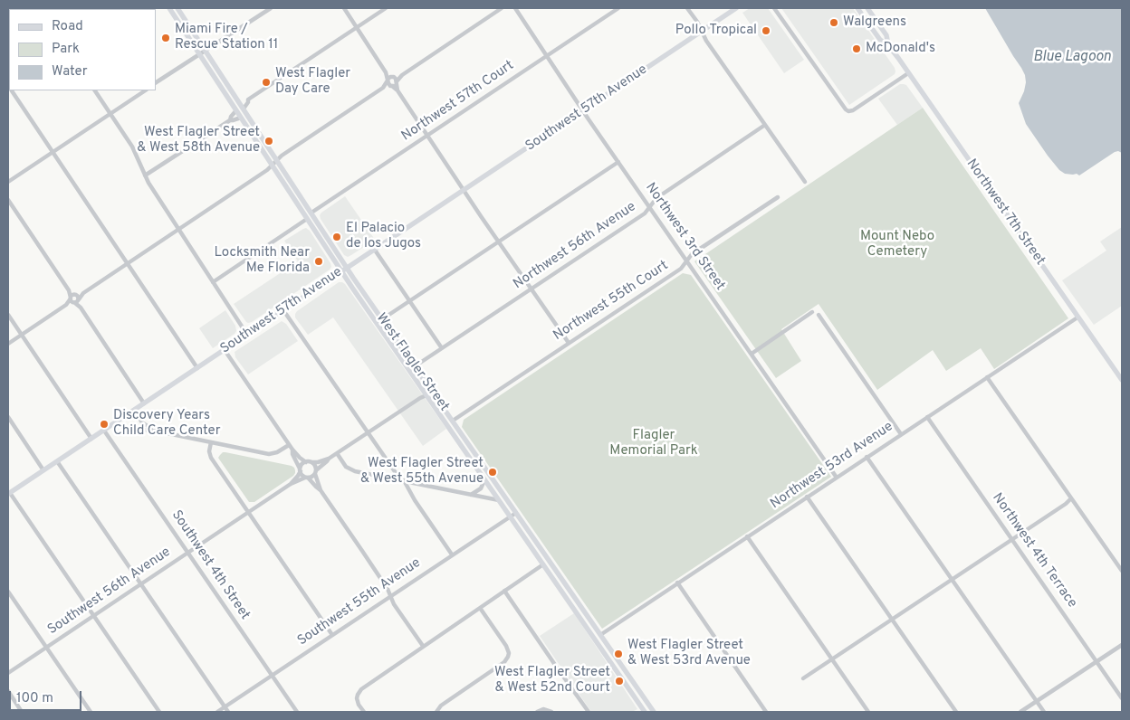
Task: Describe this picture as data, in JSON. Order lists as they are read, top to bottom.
{
  "streets": {
    "main road": ["Southwest 57th Avenue", "Northwest 7th Street", "West Flagler Street"],
    "street": [
      "Northwest 57th Court",
      "Northwest 3rd Street",
      "Northwest 56th Avenue",
      "Northwest 55th Court",
      "Northwest 53rd Avenue",
      "Northwest 4th Terrace",
      "Southwest 4th Street",
      "Southwest 56th Avenue",
      "Southwest 55th Avenue"
    ]
  },
  "crossings": [
    ["Northwest 57th Court", "Northwest 3rd Street"],
    ["Northwest 57th Court", "West Flagler Street"],
    ["Southwest 57th Avenue", "Northwest 3rd Street"],
    ["Southwest 57th Avenue", "West Flagler Street"],
    ["Southwest 57th Avenue", "Southwest 4th Street"],
    ["Northwest 7th Street", "Northwest 53rd Avenue"],
    ["Northwest 3rd Street", "Northwest 56th Avenue"],
    ["Northwest 3rd Street", "Northwest 55th Court"],
    ["Northwest 3rd Street", "Northwest 53rd Avenue"],
    ["Northwest 56th Avenue", "West Flagler Street"],
    ["Northwest 55th Court", "West Flagler Street"],
    ["West Flagler Street", "Northwest 53rd Avenue"],
    ["West Flagler Street", "Southwest 55th Avenue"],
    ["Northwest 53rd Avenue", "Northwest 4th Terrace"],
    ["Southwest 4th Street", "Southwest 56th Avenue"],
    ["Southwest 4th Street", "Southwest 55th Avenue"]
  ],
  "water": ["Blue Lagoon"],
  "parks": ["Mount Nebo Cemetery", "Flagler Memorial Park"],
  "places": [
    "Walgreens",
    "Pollo Tropical",
    "Miami Fire / Rescue Station 11",
    "McDonald's",
    "West Flagler Day Care",
    "West Flagler Street & West 58th Avenue",
    "El Palacio de los Jugos",
    "Locksmith Near Me Florida",
    "Discovery Years Child Care Center",
    "West Flagler Street & West 55th Avenue",
    "West Flagler Street & West 53rd Avenue",
    "West Flagler Street & West 52nd Court"
  ],
  "legend": ["Road", "Park", "Water"],
  "scale_bar": "100 m"
}
